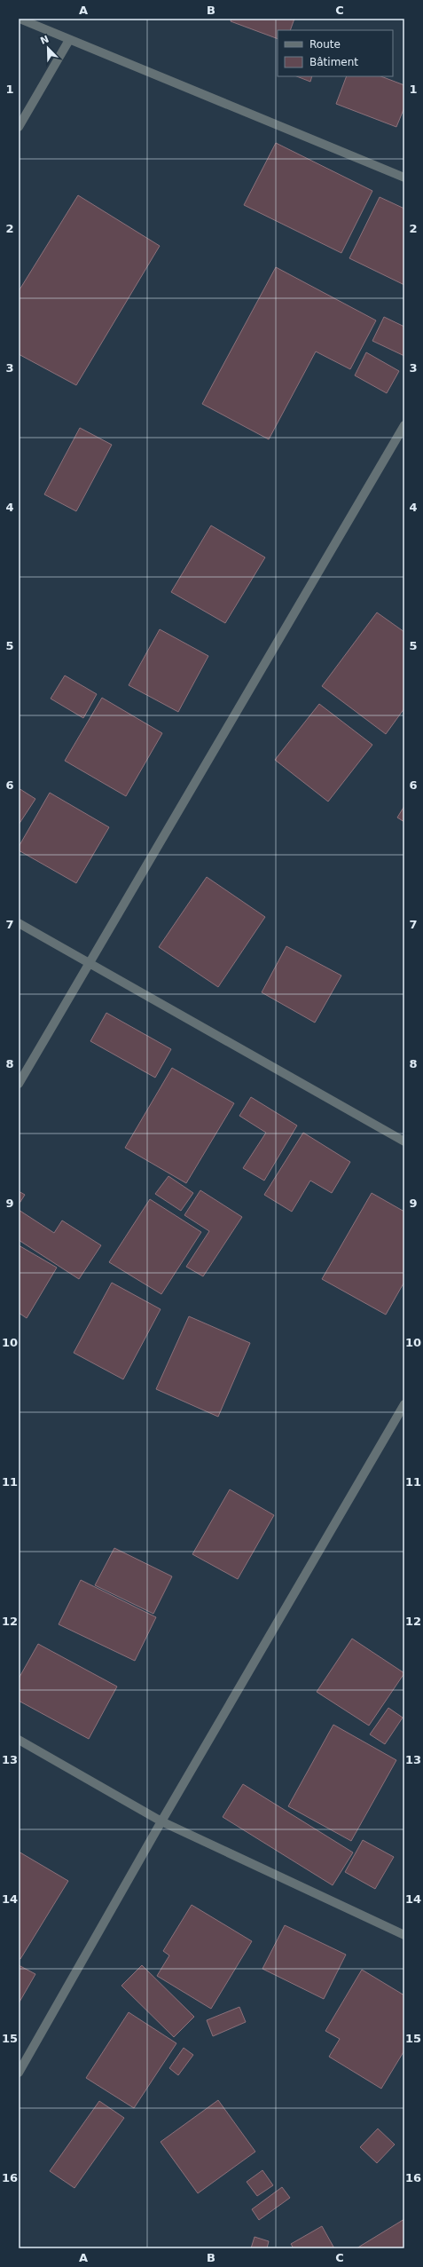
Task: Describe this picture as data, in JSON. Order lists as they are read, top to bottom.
{
  "legend": ["Route", "Bâtiment"],
  "north": "top left",
  "grid": {
    "columns": ["A", "B", "C"],
    "rows": [
      "1",
      "2",
      "3",
      "4",
      "5",
      "6",
      "7",
      "8",
      "9",
      "10",
      "11",
      "12",
      "13",
      "14",
      "15",
      "16"
    ]
  }
}
